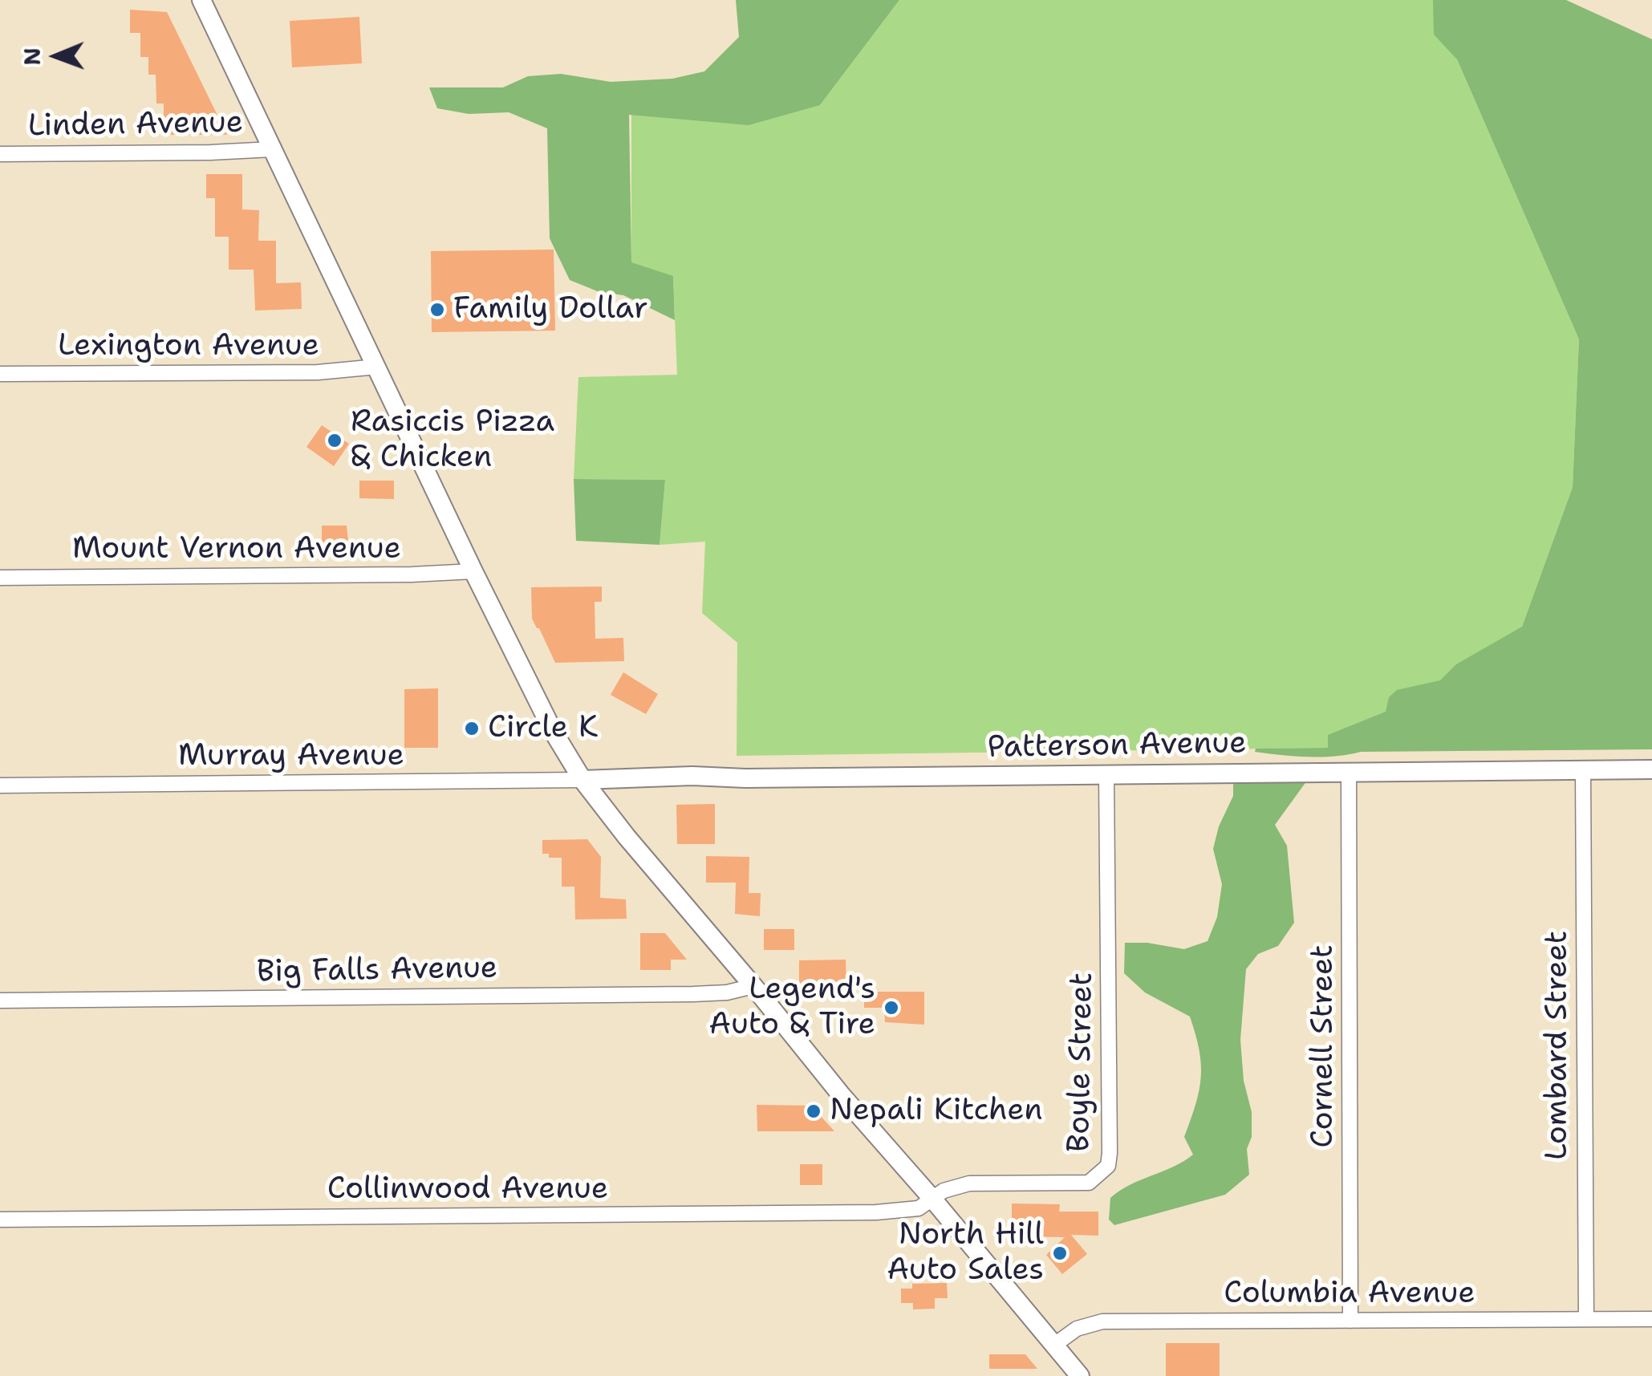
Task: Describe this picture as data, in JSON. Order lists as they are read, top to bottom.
{
  "streets": {
    "street": [
      "Linden Avenue",
      "Lexington Avenue",
      "Mount Vernon Avenue",
      "Patterson Avenue",
      "Murray Avenue",
      "Big Falls Avenue",
      "Lombard Street",
      "Cornell Street",
      "Boyle Street",
      "Collinwood Avenue",
      "Columbia Avenue"
    ]
  },
  "crossings": [
    ["Patterson Avenue", "Murray Avenue"],
    ["Patterson Avenue", "Lombard Street"],
    ["Patterson Avenue", "Cornell Street"],
    ["Patterson Avenue", "Boyle Street"],
    ["Lombard Street", "Columbia Avenue"],
    ["Cornell Street", "Columbia Avenue"],
    ["Boyle Street", "Collinwood Avenue"]
  ],
  "places": [
    "Family Dollar",
    "Rasiccis Pizza & Chicken",
    "Circle K",
    "Legend's Auto & Tire",
    "Nepali Kitchen",
    "North Hill Auto Sales"
  ],
  "north": "left"
}
